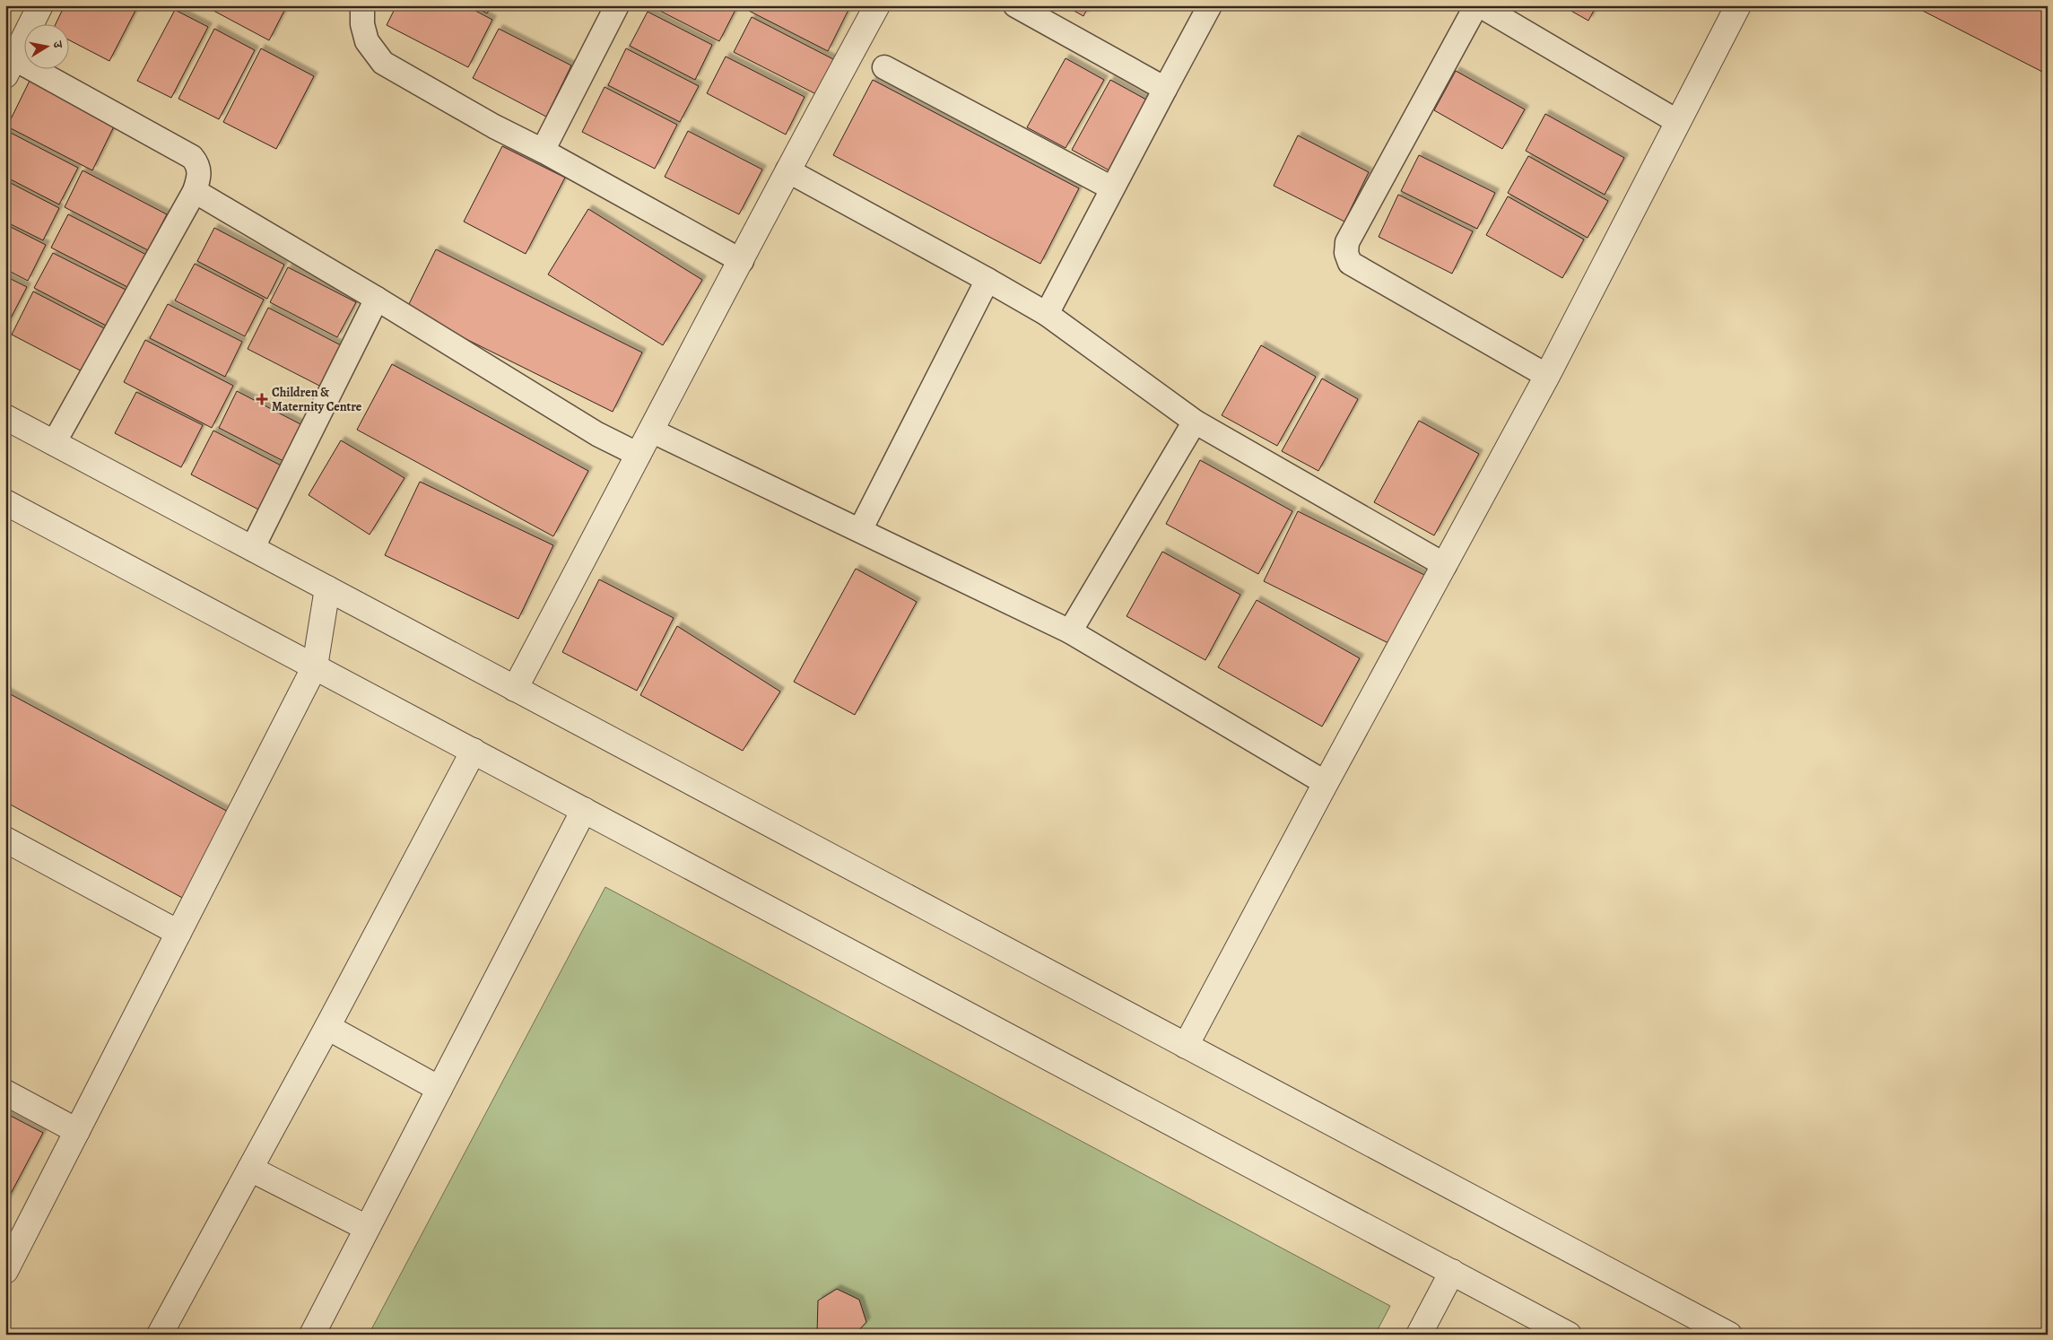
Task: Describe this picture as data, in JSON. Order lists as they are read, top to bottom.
{
  "places": {
    "health": ["Children & Maternity Centre"]
  },
  "north": "right"
}
